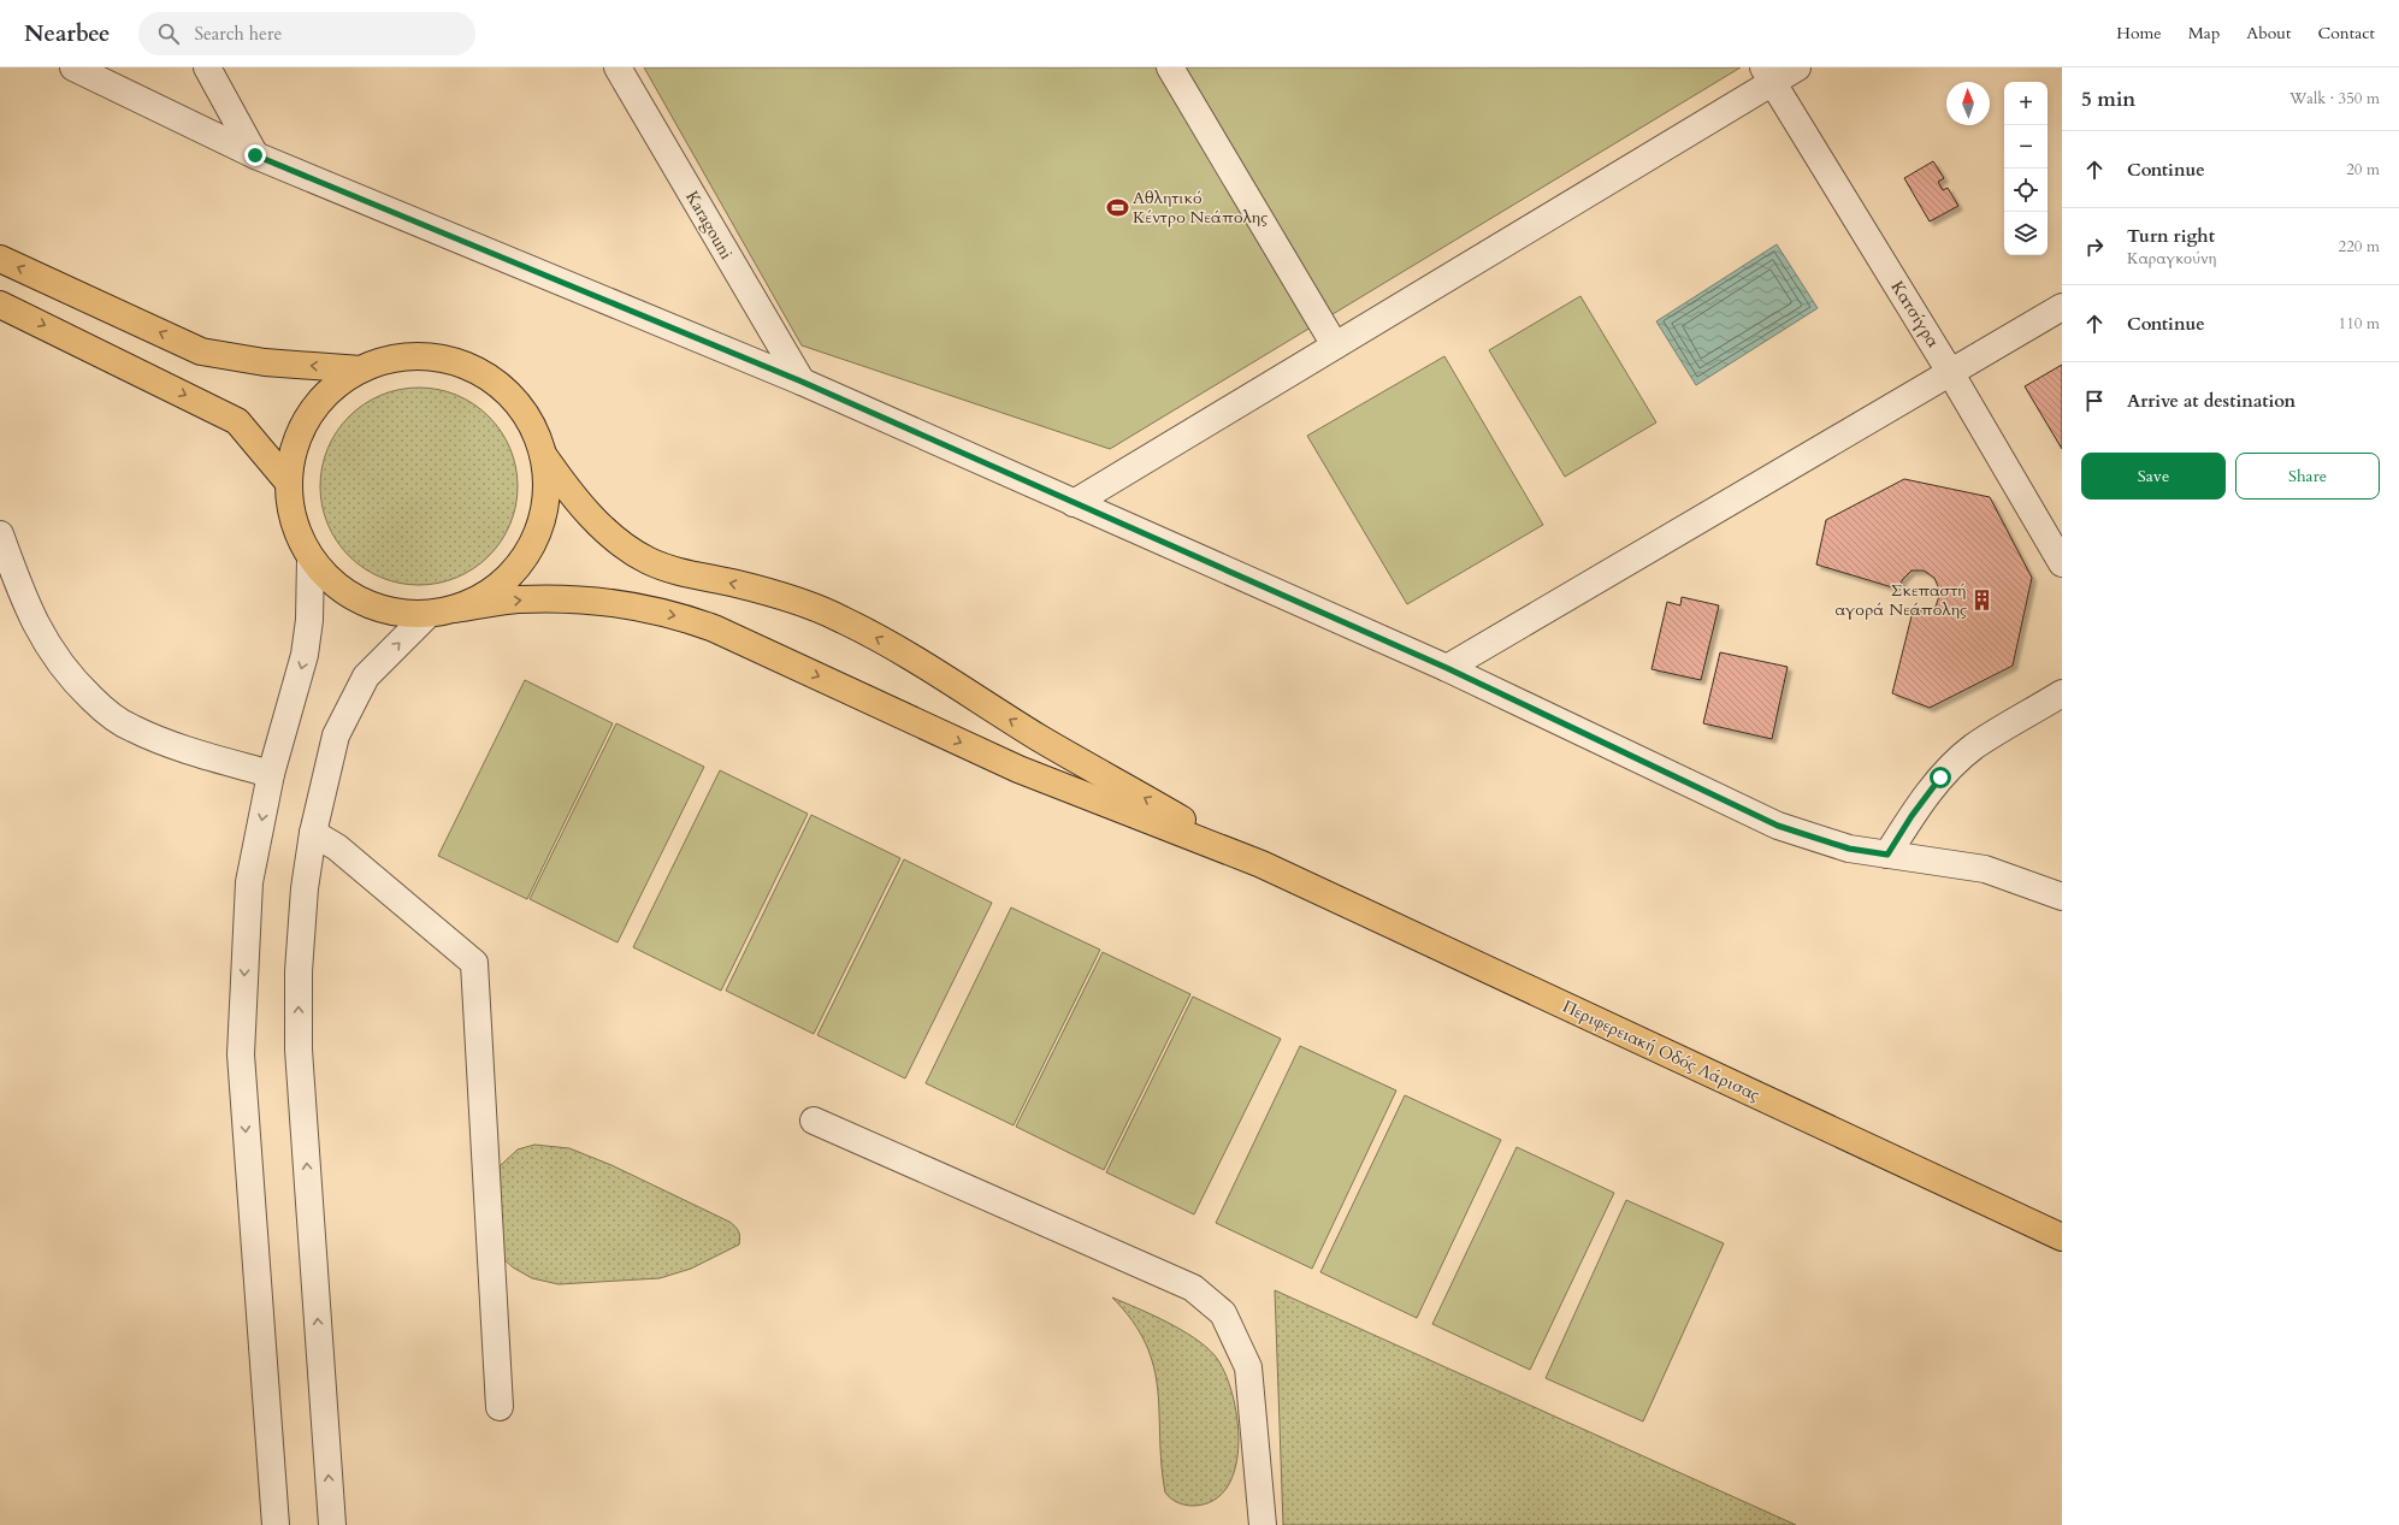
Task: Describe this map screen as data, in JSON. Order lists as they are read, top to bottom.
{
  "streets": {
    "highway": ["Περιφερειακή Οδός Λάρισας"],
    "street": ["Karagouni", "Κατσίγρα"]
  },
  "places": {
    "sports": ["Αθλητικό Κέντρο Νεάπολης"],
    "building": ["Σκεπαστή αγορά Νεάπολης"]
  },
  "north": "top",
  "page": {
    "header": "Nearbee",
    "search": "Search here",
    "nav": [
      "Home",
      "Map",
      "About",
      "Contact"
    ],
    "heading": ["5 min", "Walk · 350 m"],
    "map_buttons": ["+", "−"],
    "list": [
      ["Continue", "20 m"],
      ["Turn right", "Καραγκούνη", "220 m"],
      ["Continue", "110 m"],
      "Arrive at destination"
    ],
    "buttons": ["Save", "Share"]
  }
}
